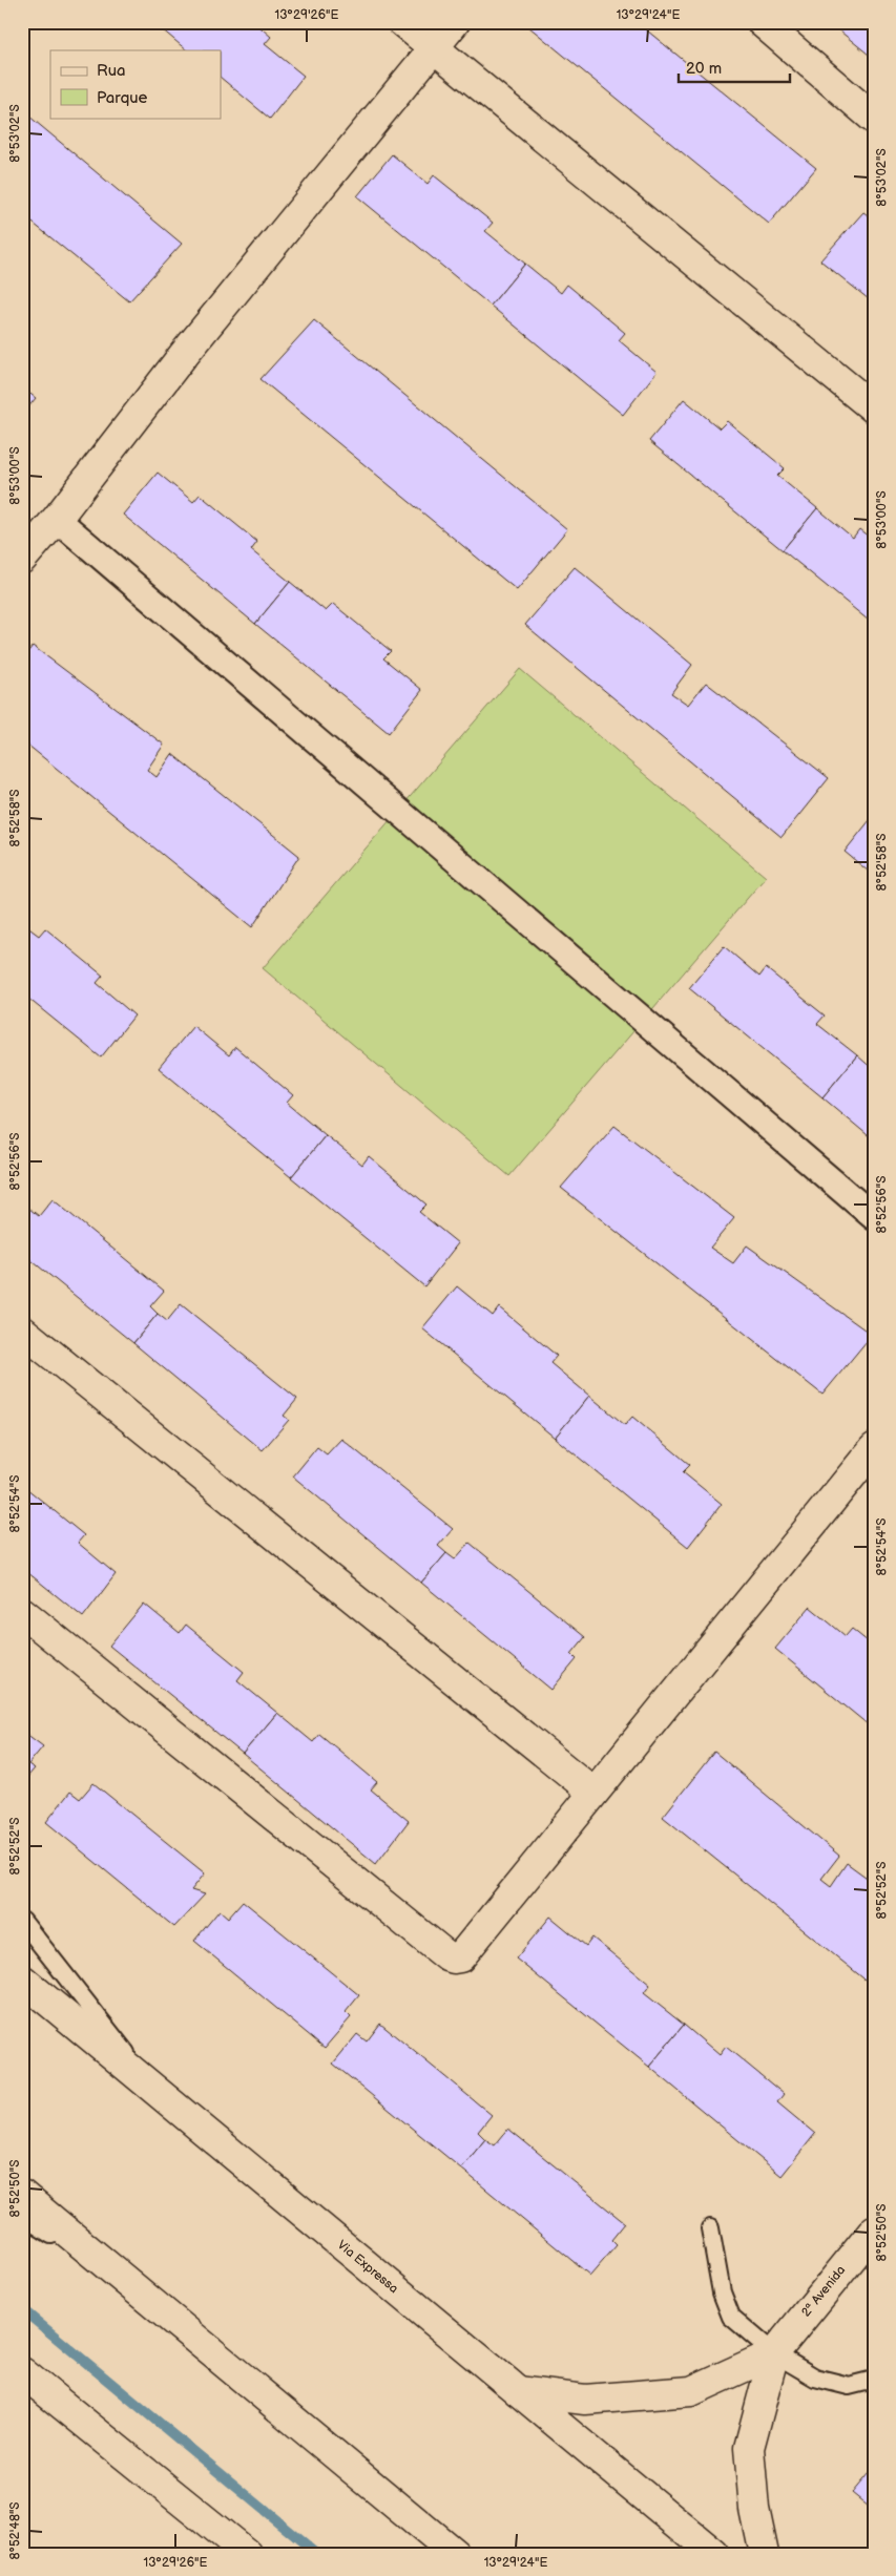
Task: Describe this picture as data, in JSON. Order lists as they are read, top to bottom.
{
  "streets": {
    "street": ["Via Expressa", "2ª Avenida"]
  },
  "legend": ["Rua", "Parque"],
  "scale_bar": "20 m",
  "coordinates": [
    "13°29'26\"E",
    "13°29'24\"E",
    "8°53'02\"S",
    "8°53'00\"S",
    "8°52'58\"S",
    "8°52'56\"S",
    "8°52'54\"S",
    "8°52'52\"S",
    "8°52'50\"S",
    "8°52'48\"S"
  ]
}
